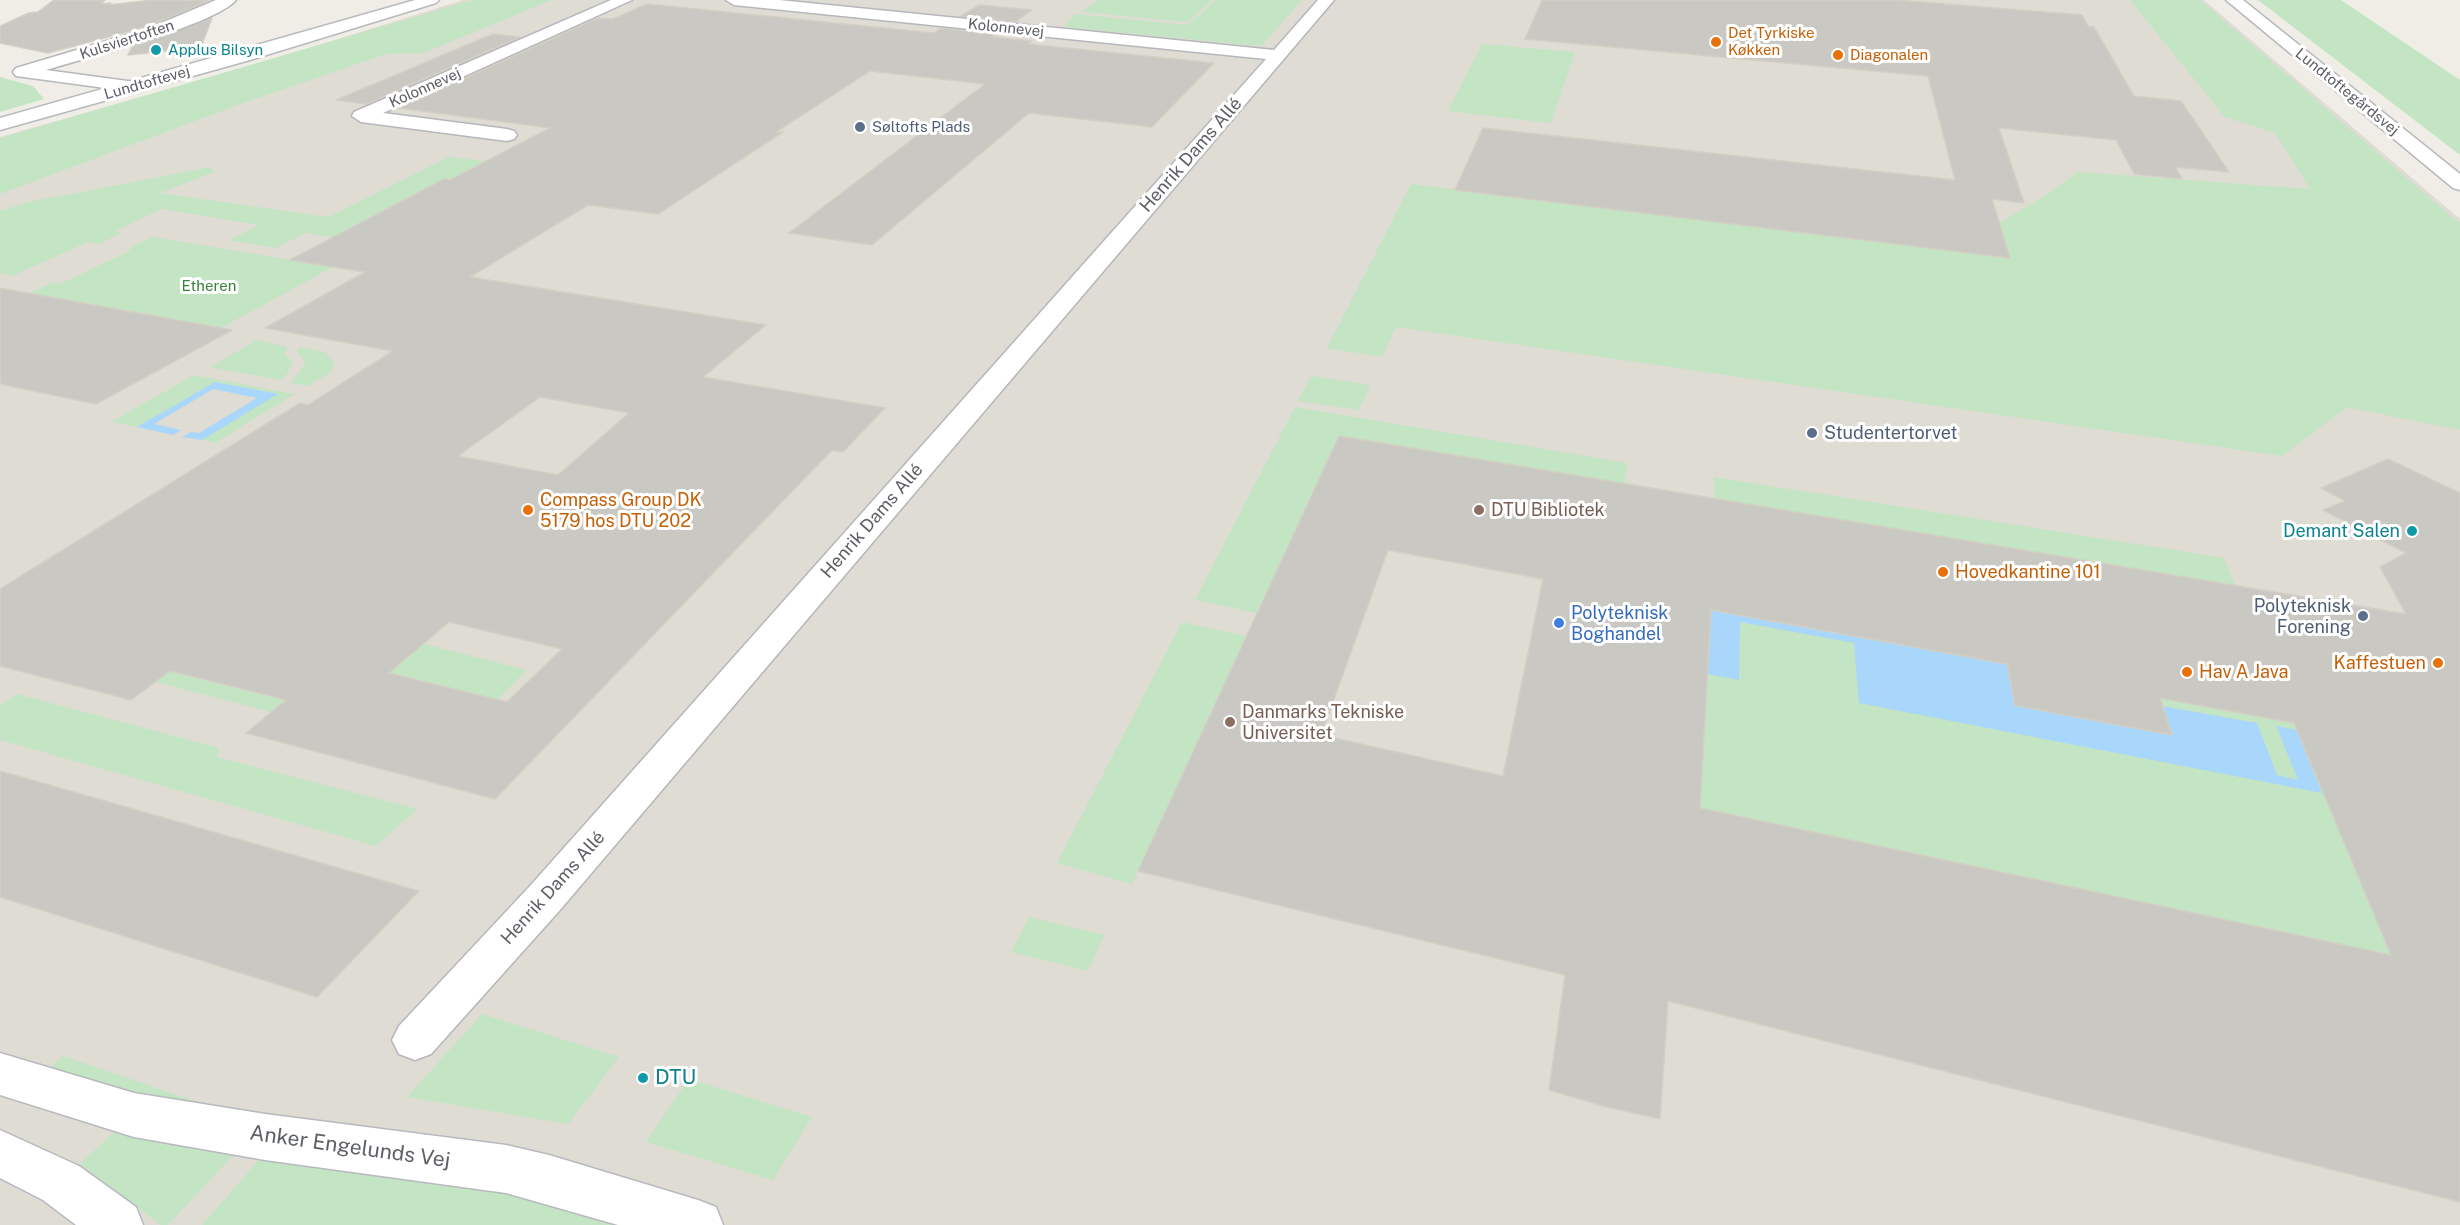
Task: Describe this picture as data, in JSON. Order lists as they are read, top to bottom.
{
  "streets": {
    "street": [
      "Kolonnevej",
      "Kulsviertoften",
      "Lundtoftevej",
      "Lundtoftegårdsvej",
      "Henrik Dams Allé",
      "Anker Engelunds Vej"
    ]
  },
  "crossings": [
    ["Kolonnevej", "Henrik Dams Allé"]
  ],
  "parks": ["Etheren"],
  "places": [
    "Det Tyrkiske Køkken",
    "Applus Bilsyn",
    "Diagonalen",
    "Søltofts Plads",
    "Studentertorvet",
    "Compass Group DK 5179 hos DTU 202",
    "DTU Bibliotek",
    "Demant Salen",
    "Hovedkantine 101",
    "Polyteknisk Forening",
    "Polyteknisk Boghandel",
    "Kaffestuen",
    "Hav A Java",
    "Danmarks Tekniske Universitet",
    "DTU"
  ]
}
